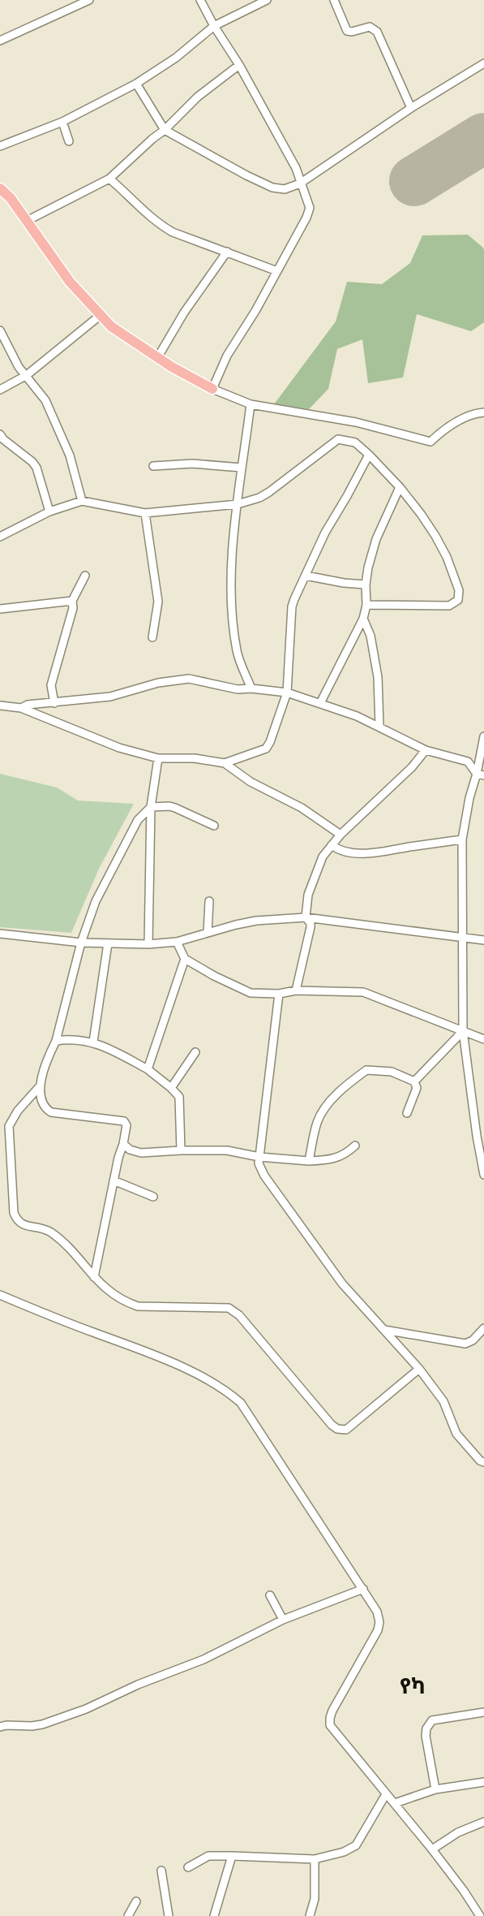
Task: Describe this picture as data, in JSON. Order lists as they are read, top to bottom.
{
  "districts": ["የካ"]
}
